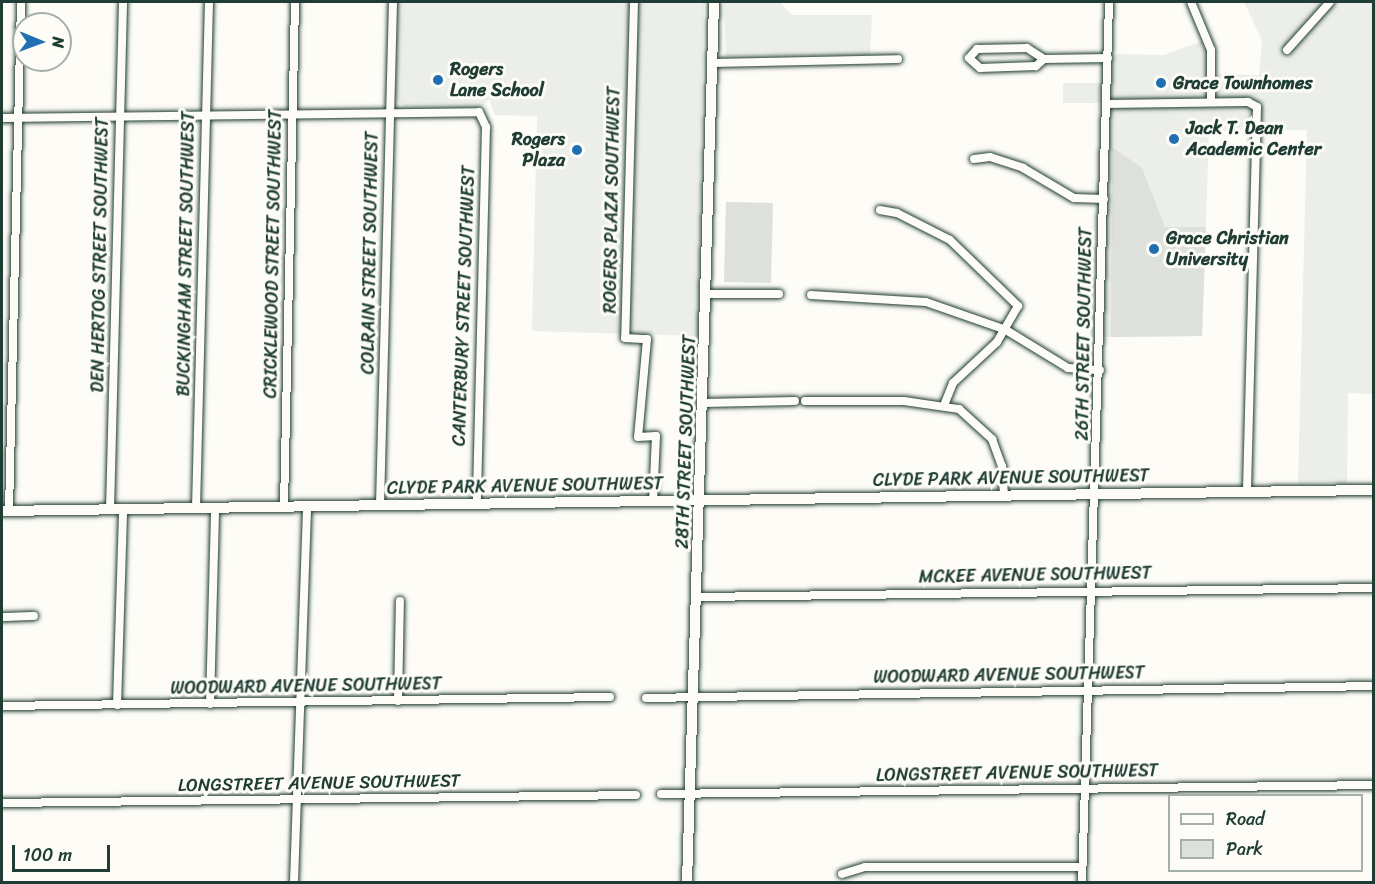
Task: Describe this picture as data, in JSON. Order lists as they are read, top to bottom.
{
  "streets": {
    "main road": ["28TH STREET SOUTHWEST", "CLYDE PARK AVENUE SOUTHWEST"],
    "street": [
      "ROGERS PLAZA SOUTHWEST",
      "COLRAIN STREET SOUTHWEST",
      "BUCKINGHAM STREET SOUTHWEST",
      "CRICKLEWOOD STREET SOUTHWEST",
      "DEN HERTOG STREET SOUTHWEST",
      "CANTERBURY STREET SOUTHWEST",
      "26TH STREET SOUTHWEST",
      "MCKEE AVENUE SOUTHWEST",
      "WOODWARD AVENUE SOUTHWEST",
      "LONGSTREET AVENUE SOUTHWEST"
    ]
  },
  "crossings": [
    ["ROGERS PLAZA SOUTHWEST", "CLYDE PARK AVENUE SOUTHWEST"],
    ["COLRAIN STREET SOUTHWEST", "CANTERBURY STREET SOUTHWEST"],
    ["COLRAIN STREET SOUTHWEST", "CLYDE PARK AVENUE SOUTHWEST"],
    ["BUCKINGHAM STREET SOUTHWEST", "CLYDE PARK AVENUE SOUTHWEST"],
    ["CRICKLEWOOD STREET SOUTHWEST", "CLYDE PARK AVENUE SOUTHWEST"],
    ["DEN HERTOG STREET SOUTHWEST", "CLYDE PARK AVENUE SOUTHWEST"],
    ["CANTERBURY STREET SOUTHWEST", "CLYDE PARK AVENUE SOUTHWEST"],
    ["26TH STREET SOUTHWEST", "CLYDE PARK AVENUE SOUTHWEST"],
    ["26TH STREET SOUTHWEST", "MCKEE AVENUE SOUTHWEST"],
    ["26TH STREET SOUTHWEST", "WOODWARD AVENUE SOUTHWEST"],
    ["26TH STREET SOUTHWEST", "LONGSTREET AVENUE SOUTHWEST"],
    ["28TH STREET SOUTHWEST", "CLYDE PARK AVENUE SOUTHWEST"],
    ["28TH STREET SOUTHWEST", "MCKEE AVENUE SOUTHWEST"],
    ["28TH STREET SOUTHWEST", "WOODWARD AVENUE SOUTHWEST"],
    ["28TH STREET SOUTHWEST", "LONGSTREET AVENUE SOUTHWEST"]
  ],
  "places": [
    "Rogers Lane School",
    "Grace Townhomes",
    "Jack T. Dean Academic Center",
    "Rogers Plaza",
    "Grace Christian University"
  ],
  "legend": ["Road", "Park"],
  "scale_bar": "100 m",
  "north": "right"
}
